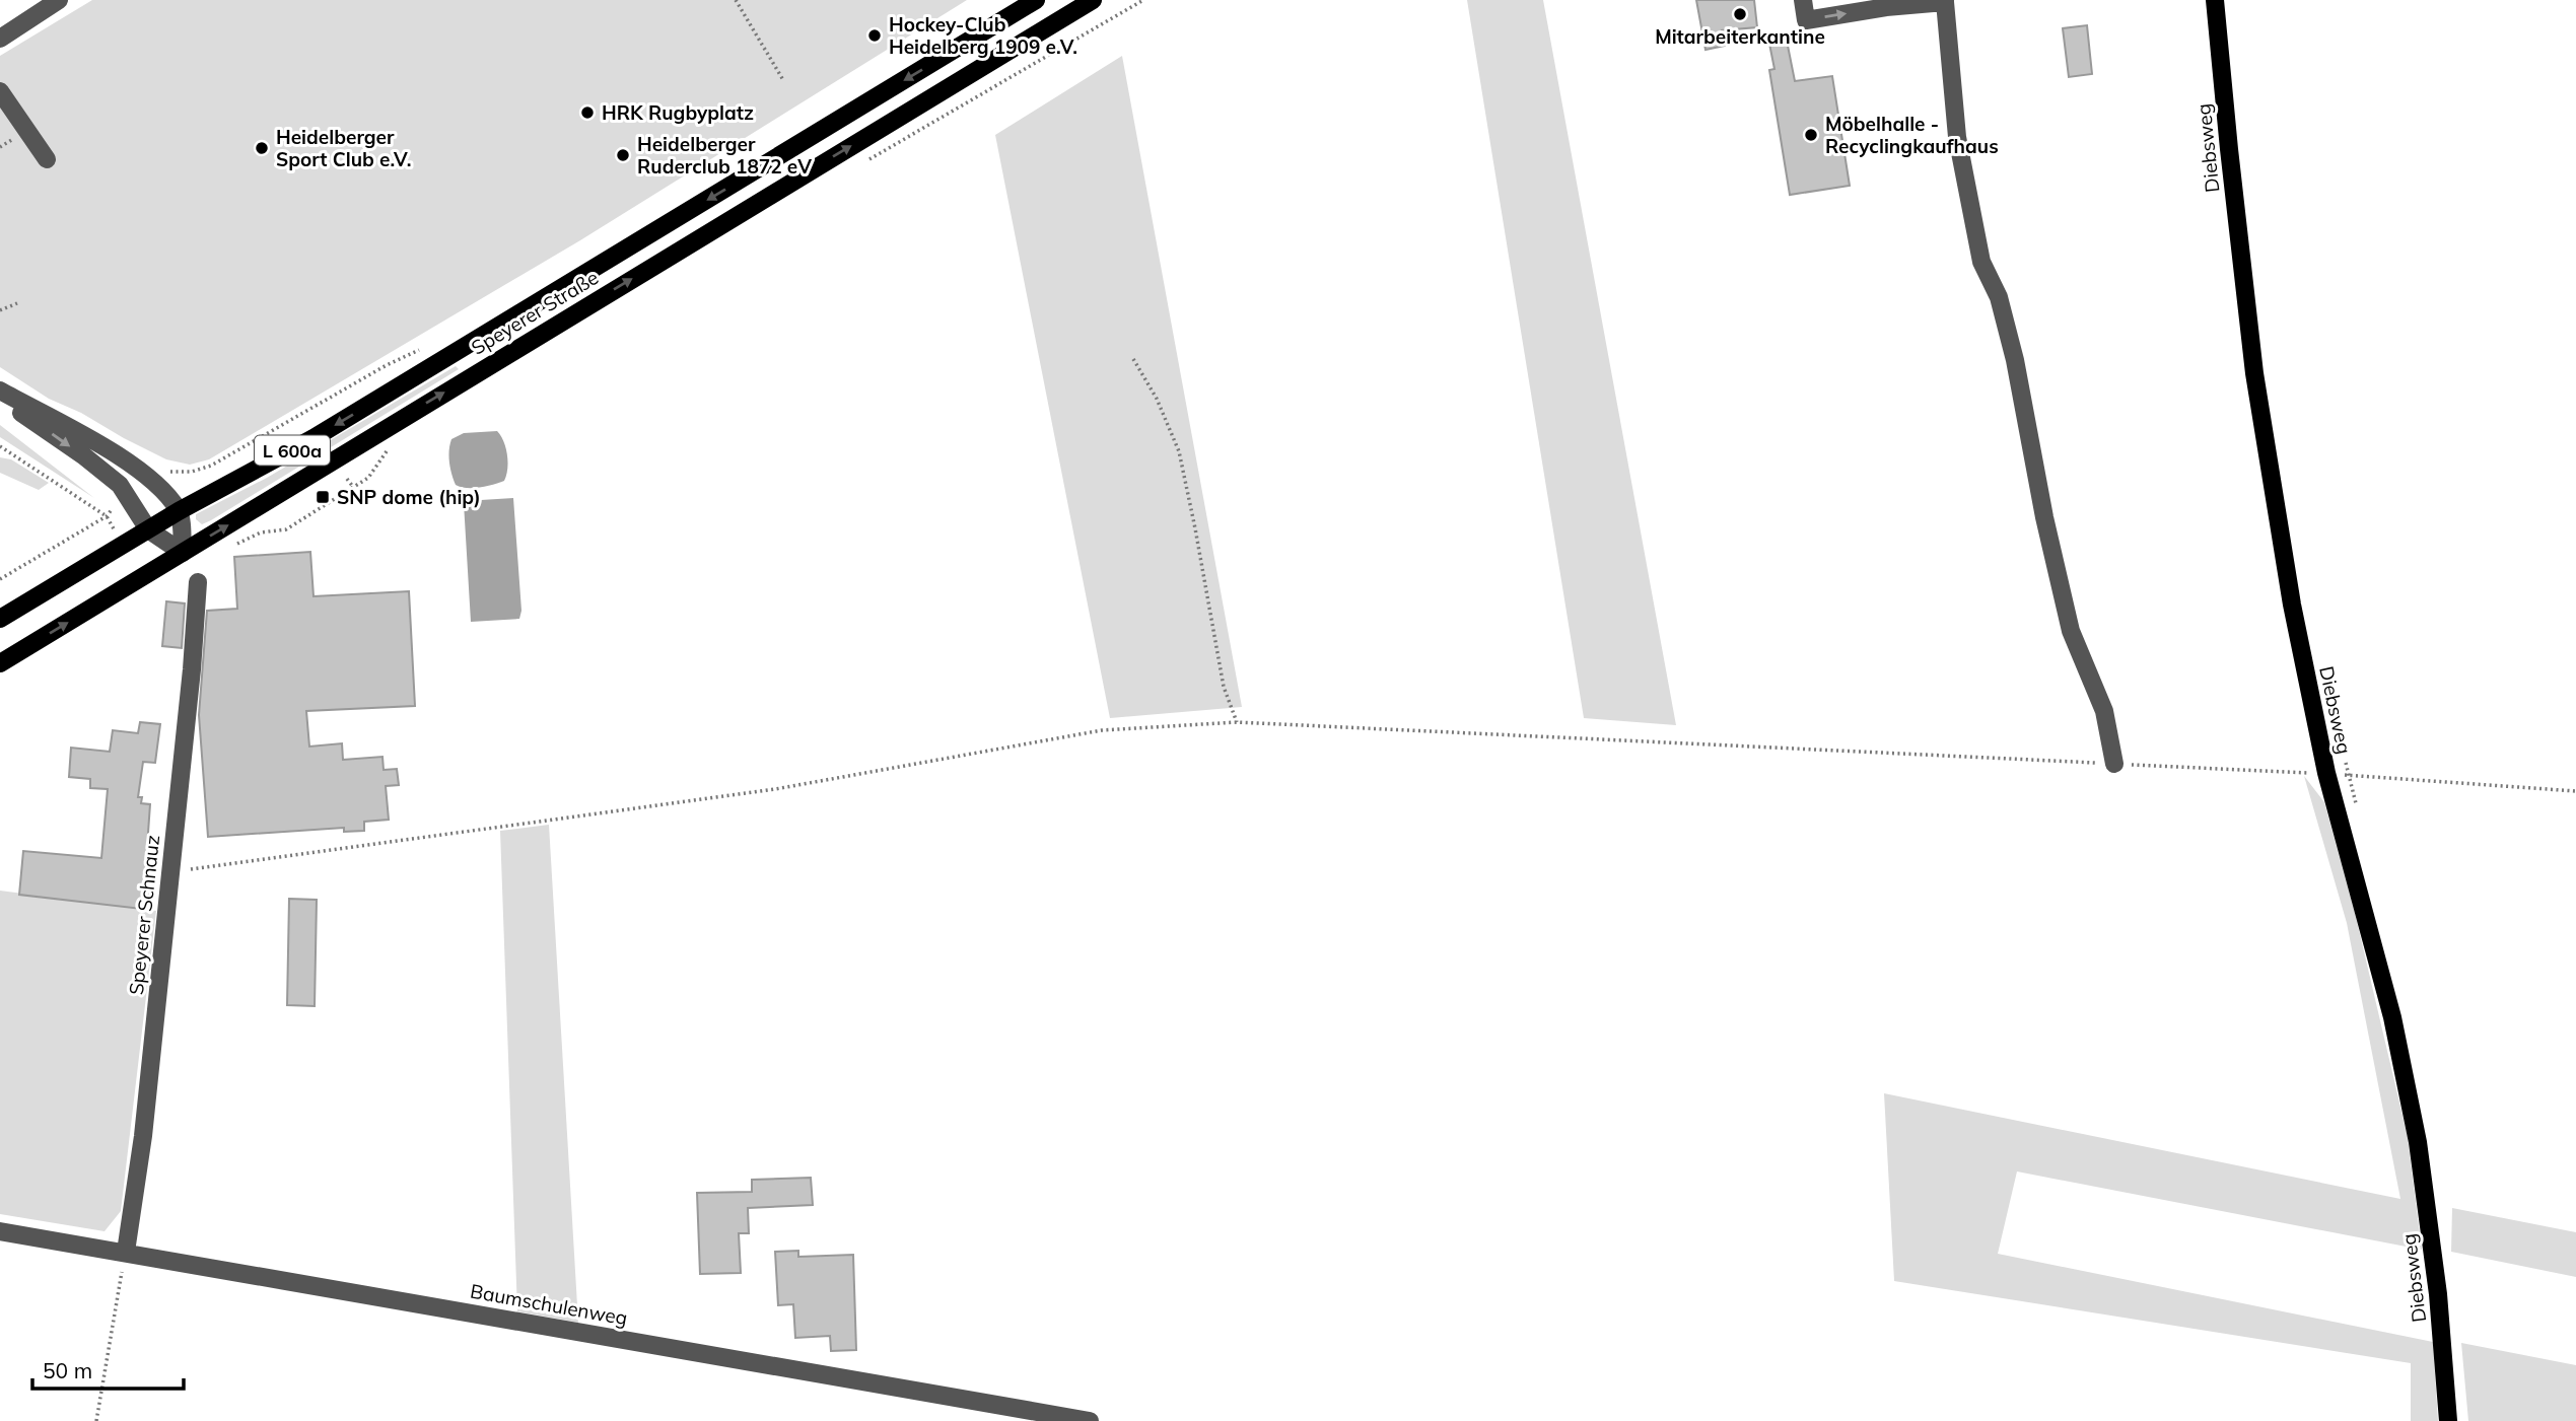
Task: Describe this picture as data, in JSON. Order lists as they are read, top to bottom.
{
  "streets": {
    "main road": ["Diebsweg", "Speyerer Straße", "L 600a"],
    "street": ["Speyerer Schnauz", "Baumschulenweg"]
  },
  "crossings": [
    ["Speyerer Schnauz", "Baumschulenweg"]
  ],
  "places": {
    "other": [
      "Mitarbeiterkantine",
      "Hockey-Club Heidelberg 1909 e.V.",
      "HRK Rugbyplatz",
      "Möbelhalle - Recyclingkaufhaus",
      "Heidelberger Sport Club e.V.",
      "Heidelberger Ruderclub 1872 eV"
    ],
    "transit": ["SNP dome (hip)"]
  },
  "scale_bar": "50 m"
}
